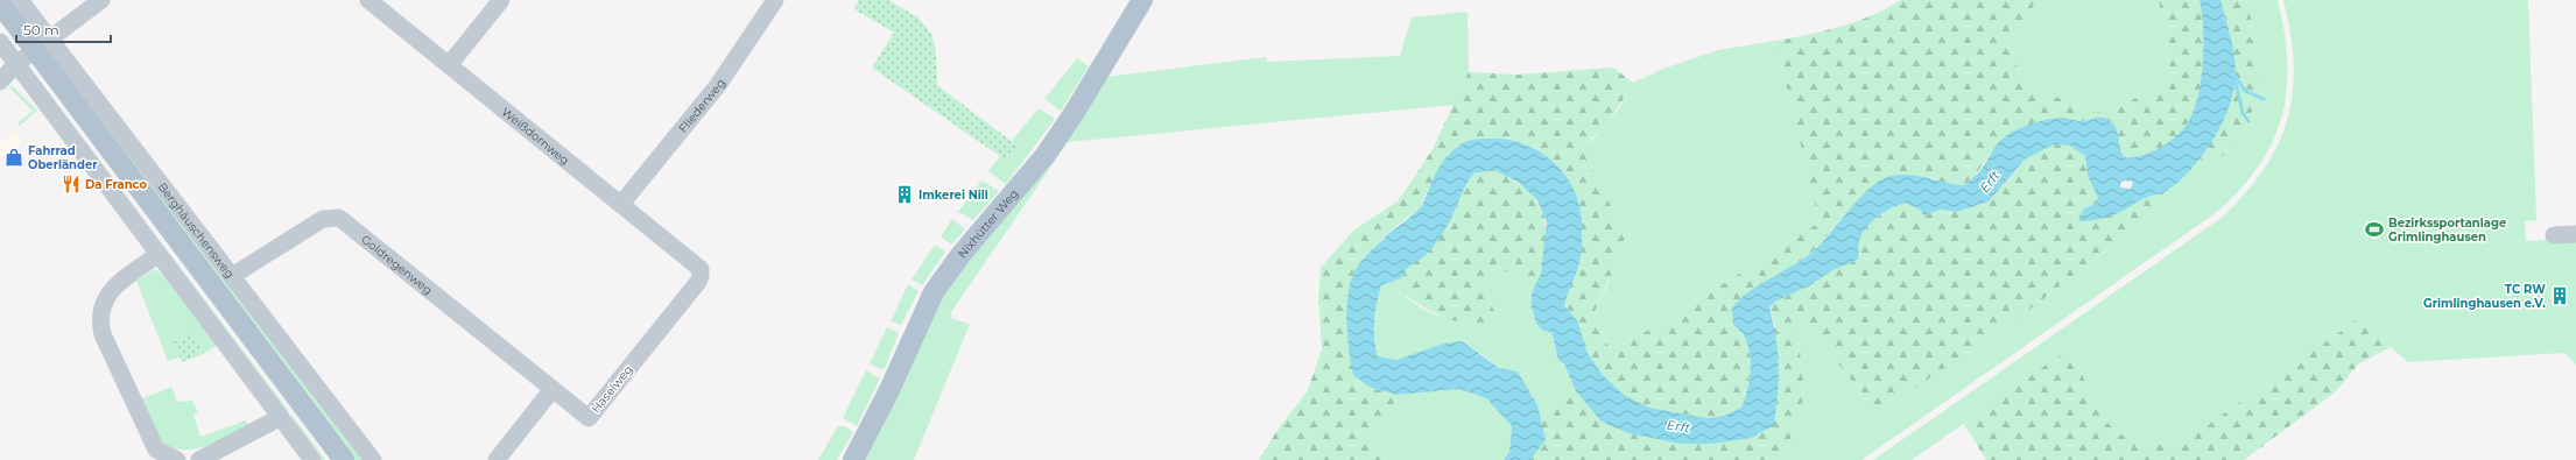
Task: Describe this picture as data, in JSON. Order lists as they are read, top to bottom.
{
  "streets": {
    "main road": ["Nixhütter Weg", "Berghäuschensweg"],
    "street": [
      "Fliederweg",
      "Weißdornweg",
      "Goldregenweg",
      "Haselweg"
    ]
  },
  "crossings": [
    ["Fliederweg", "Weißdornweg"],
    ["Weißdornweg", "Haselweg"],
    ["Berghäuschensweg", "Goldregenweg"],
    ["Goldregenweg", "Haselweg"]
  ],
  "water": ["Erft"],
  "places": {
    "shop": ["Fahrrad Oberländer"],
    "restaurant": ["Da Franco"],
    "building": ["Imkerei Nill", "TC RW Grimlinghausen e.V."],
    "sports": ["Bezirkssportanlage Grimlinghausen"]
  },
  "scale_bar": "50 m"
}
